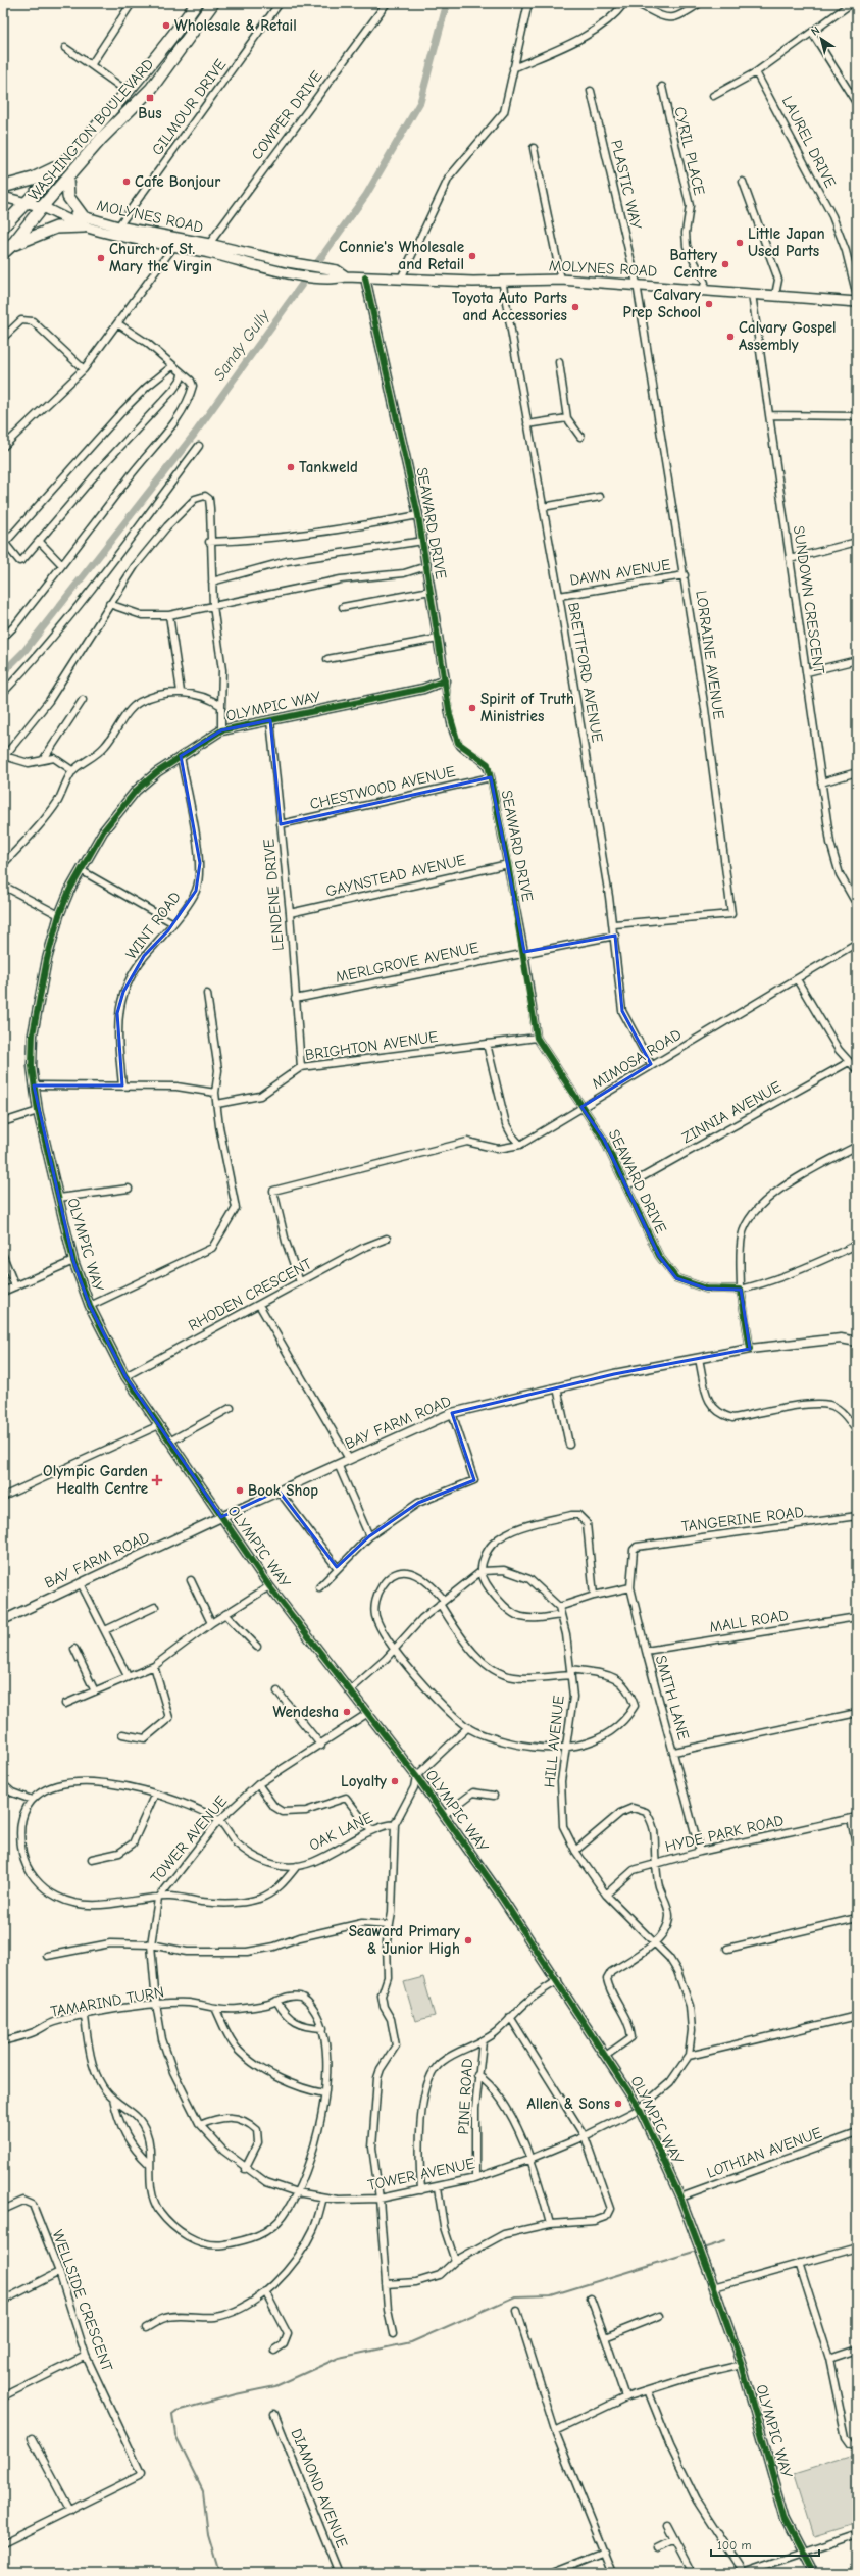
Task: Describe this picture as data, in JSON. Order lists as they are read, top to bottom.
{
  "streets": {
    "highway": ["WASHINGTON BOULEVARD"],
    "main road": ["MOLYNES ROAD"],
    "street": [
      "GILMOUR DRIVE",
      "COWPER DRIVE",
      "LAUREL DRIVE",
      "CYRIL PLACE",
      "PLASTIC WAY",
      "SEAWARD DRIVE",
      "DAWN AVENUE",
      "SUNDOWN CRESCENT",
      "LORRAINE AVENUE",
      "BRETTFORD AVENUE",
      "OLYMPIC WAY",
      "CHESTWOOD AVENUE",
      "GAYNSTEAD AVENUE",
      "LENDENE DRIVE",
      "WINT ROAD",
      "MERLGROVE AVENUE",
      "BRIGHTON AVENUE",
      "MIMOSA ROAD",
      "ZINNIA AVENUE",
      "RHODEN CRESCENT",
      "BAY FARM ROAD",
      "TANGERINE ROAD",
      "MALL ROAD",
      "SMITH LANE",
      "HILL AVENUE",
      "OAK LANE",
      "HYDE PARK ROAD",
      "TOWER AVENUE",
      "TAMARIND TURN",
      "PINE ROAD",
      "LOTHIAN AVENUE",
      "WELLSIDE CRESCENT",
      "DIAMOND AVENUE"
    ]
  },
  "crossings": [
    ["GILMOUR DRIVE", "MOLYNES ROAD"],
    ["COWPER DRIVE", "MOLYNES ROAD"],
    ["WASHINGTON BOULEVARD", "MOLYNES ROAD"],
    ["CYRIL PLACE", "MOLYNES ROAD"],
    ["PLASTIC WAY", "MOLYNES ROAD"],
    ["PLASTIC WAY", "LORRAINE AVENUE"],
    ["MOLYNES ROAD", "SEAWARD DRIVE"],
    ["MOLYNES ROAD", "SUNDOWN CRESCENT"],
    ["MOLYNES ROAD", "LORRAINE AVENUE"],
    ["MOLYNES ROAD", "BRETTFORD AVENUE"],
    ["SEAWARD DRIVE", "OLYMPIC WAY"],
    ["SEAWARD DRIVE", "CHESTWOOD AVENUE"],
    ["SEAWARD DRIVE", "GAYNSTEAD AVENUE"],
    ["SEAWARD DRIVE", "MERLGROVE AVENUE"],
    ["SEAWARD DRIVE", "BRIGHTON AVENUE"],
    ["SEAWARD DRIVE", "MIMOSA ROAD"],
    ["SEAWARD DRIVE", "ZINNIA AVENUE"],
    ["DAWN AVENUE", "LORRAINE AVENUE"],
    ["DAWN AVENUE", "BRETTFORD AVENUE"],
    ["LORRAINE AVENUE", "BRETTFORD AVENUE"],
    ["BRETTFORD AVENUE", "MERLGROVE AVENUE"],
    ["BRETTFORD AVENUE", "MIMOSA ROAD"],
    ["OLYMPIC WAY", "LENDENE DRIVE"],
    ["OLYMPIC WAY", "WINT ROAD"],
    ["OLYMPIC WAY", "RHODEN CRESCENT"],
    ["OLYMPIC WAY", "BAY FARM ROAD"],
    ["OLYMPIC WAY", "TOWER AVENUE"],
    ["OLYMPIC WAY", "LOTHIAN AVENUE"],
    ["CHESTWOOD AVENUE", "LENDENE DRIVE"],
    ["GAYNSTEAD AVENUE", "LENDENE DRIVE"],
    ["LENDENE DRIVE", "MERLGROVE AVENUE"],
    ["LENDENE DRIVE", "BRIGHTON AVENUE"],
    ["MIMOSA ROAD", "RHODEN CRESCENT"],
    ["TANGERINE ROAD", "SMITH LANE"],
    ["MALL ROAD", "SMITH LANE"],
    ["SMITH LANE", "HYDE PARK ROAD"],
    ["HILL AVENUE", "HYDE PARK ROAD"],
    ["OAK LANE", "TOWER AVENUE"],
    ["TOWER AVENUE", "TAMARIND TURN"],
    ["TOWER AVENUE", "PINE ROAD"]
  ],
  "water": ["Sandy Gully"],
  "places": {
    "other": [
      "Wholesale & Retail",
      "Cafe Bonjour",
      "Little Japan Used Parts",
      "Connie's Wholesale and Retail",
      "Church of St. Mary the Virgin",
      "Battery Centre",
      "Calvary Prep School",
      "Toyota Auto Parts and Accessories",
      "Calvary Gospel Assembly",
      "Tankweld",
      "Spirit of Truth Ministries",
      "Book Shop",
      "Wendesha",
      "Loyalty",
      "Seaward Primary & Junior High",
      "Allen & Sons"
    ],
    "transit": ["Bus"],
    "health": ["Olympic Garden Health Centre"]
  },
  "scale_bar": "100 m",
  "north": "top left"
}
